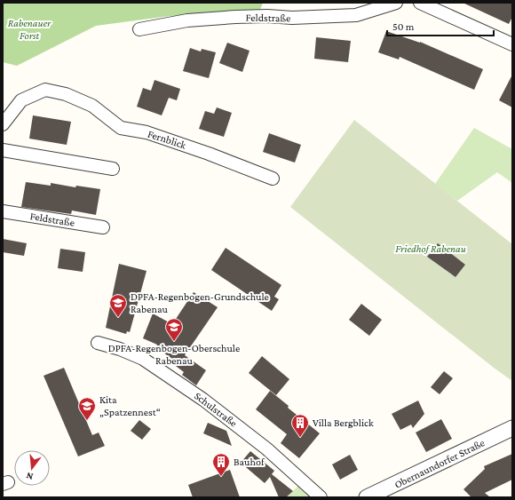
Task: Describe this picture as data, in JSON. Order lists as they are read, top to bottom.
{
  "streets": {
    "street": [
      "Feldstraße",
      "Fernblick",
      "Schulstraße",
      "Obernaundorfer Straße"
    ]
  },
  "parks": ["Rabenauer Forst", "Friedhof Rabenau"],
  "places": {
    "school or university": ["DPFA-Regenbogen-Grundschule Rabenau", "DPFA-Regenbogen-Oberschule Rabenau", "Kita „Spatzennest“"],
    "building": ["Villa Bergblick", "Bauhof"]
  },
  "scale_bar": "50 m",
  "north": "bottom"
}
